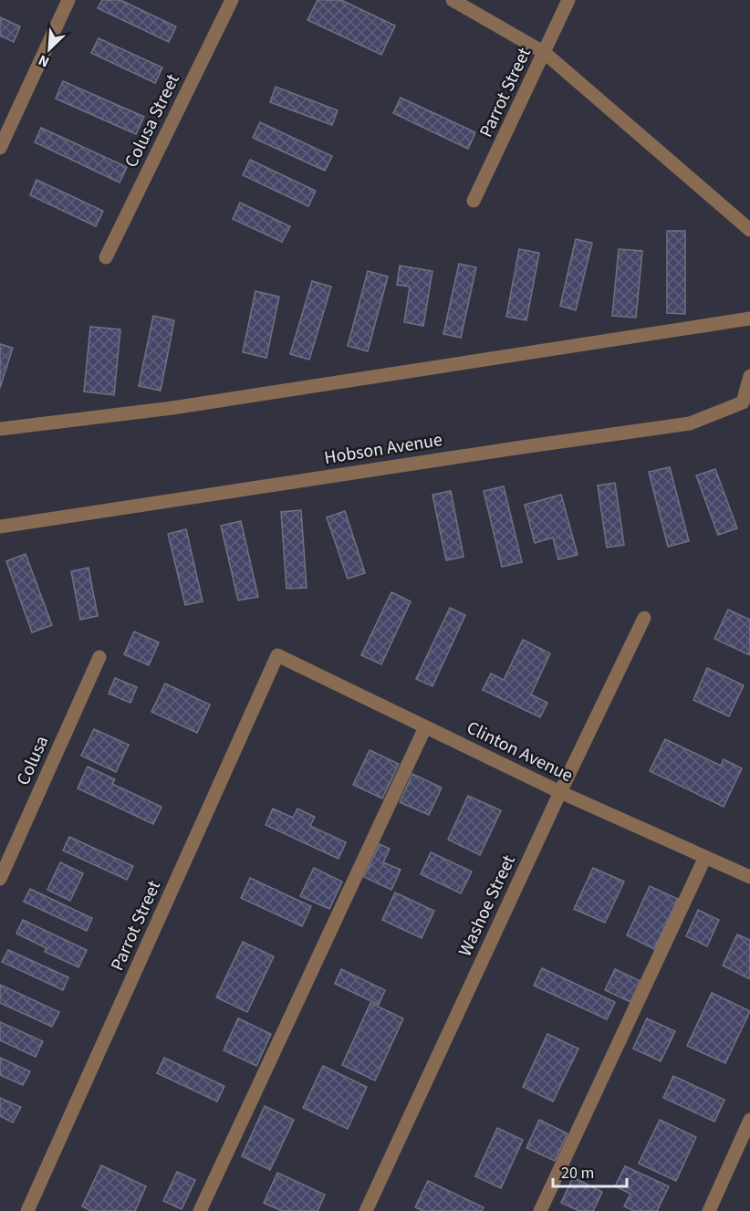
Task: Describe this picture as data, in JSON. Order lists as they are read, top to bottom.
{
  "streets": {
    "street": [
      "Parrot Street",
      "Colusa Street",
      "Hobson Avenue",
      "Clinton Avenue",
      "Colusa",
      "Washoe Street"
    ]
  },
  "crossings": [
    ["Parrot Street", "Clinton Avenue"],
    ["Clinton Avenue", "Washoe Street"]
  ],
  "scale_bar": "20 m",
  "north": "bottom left"
}
